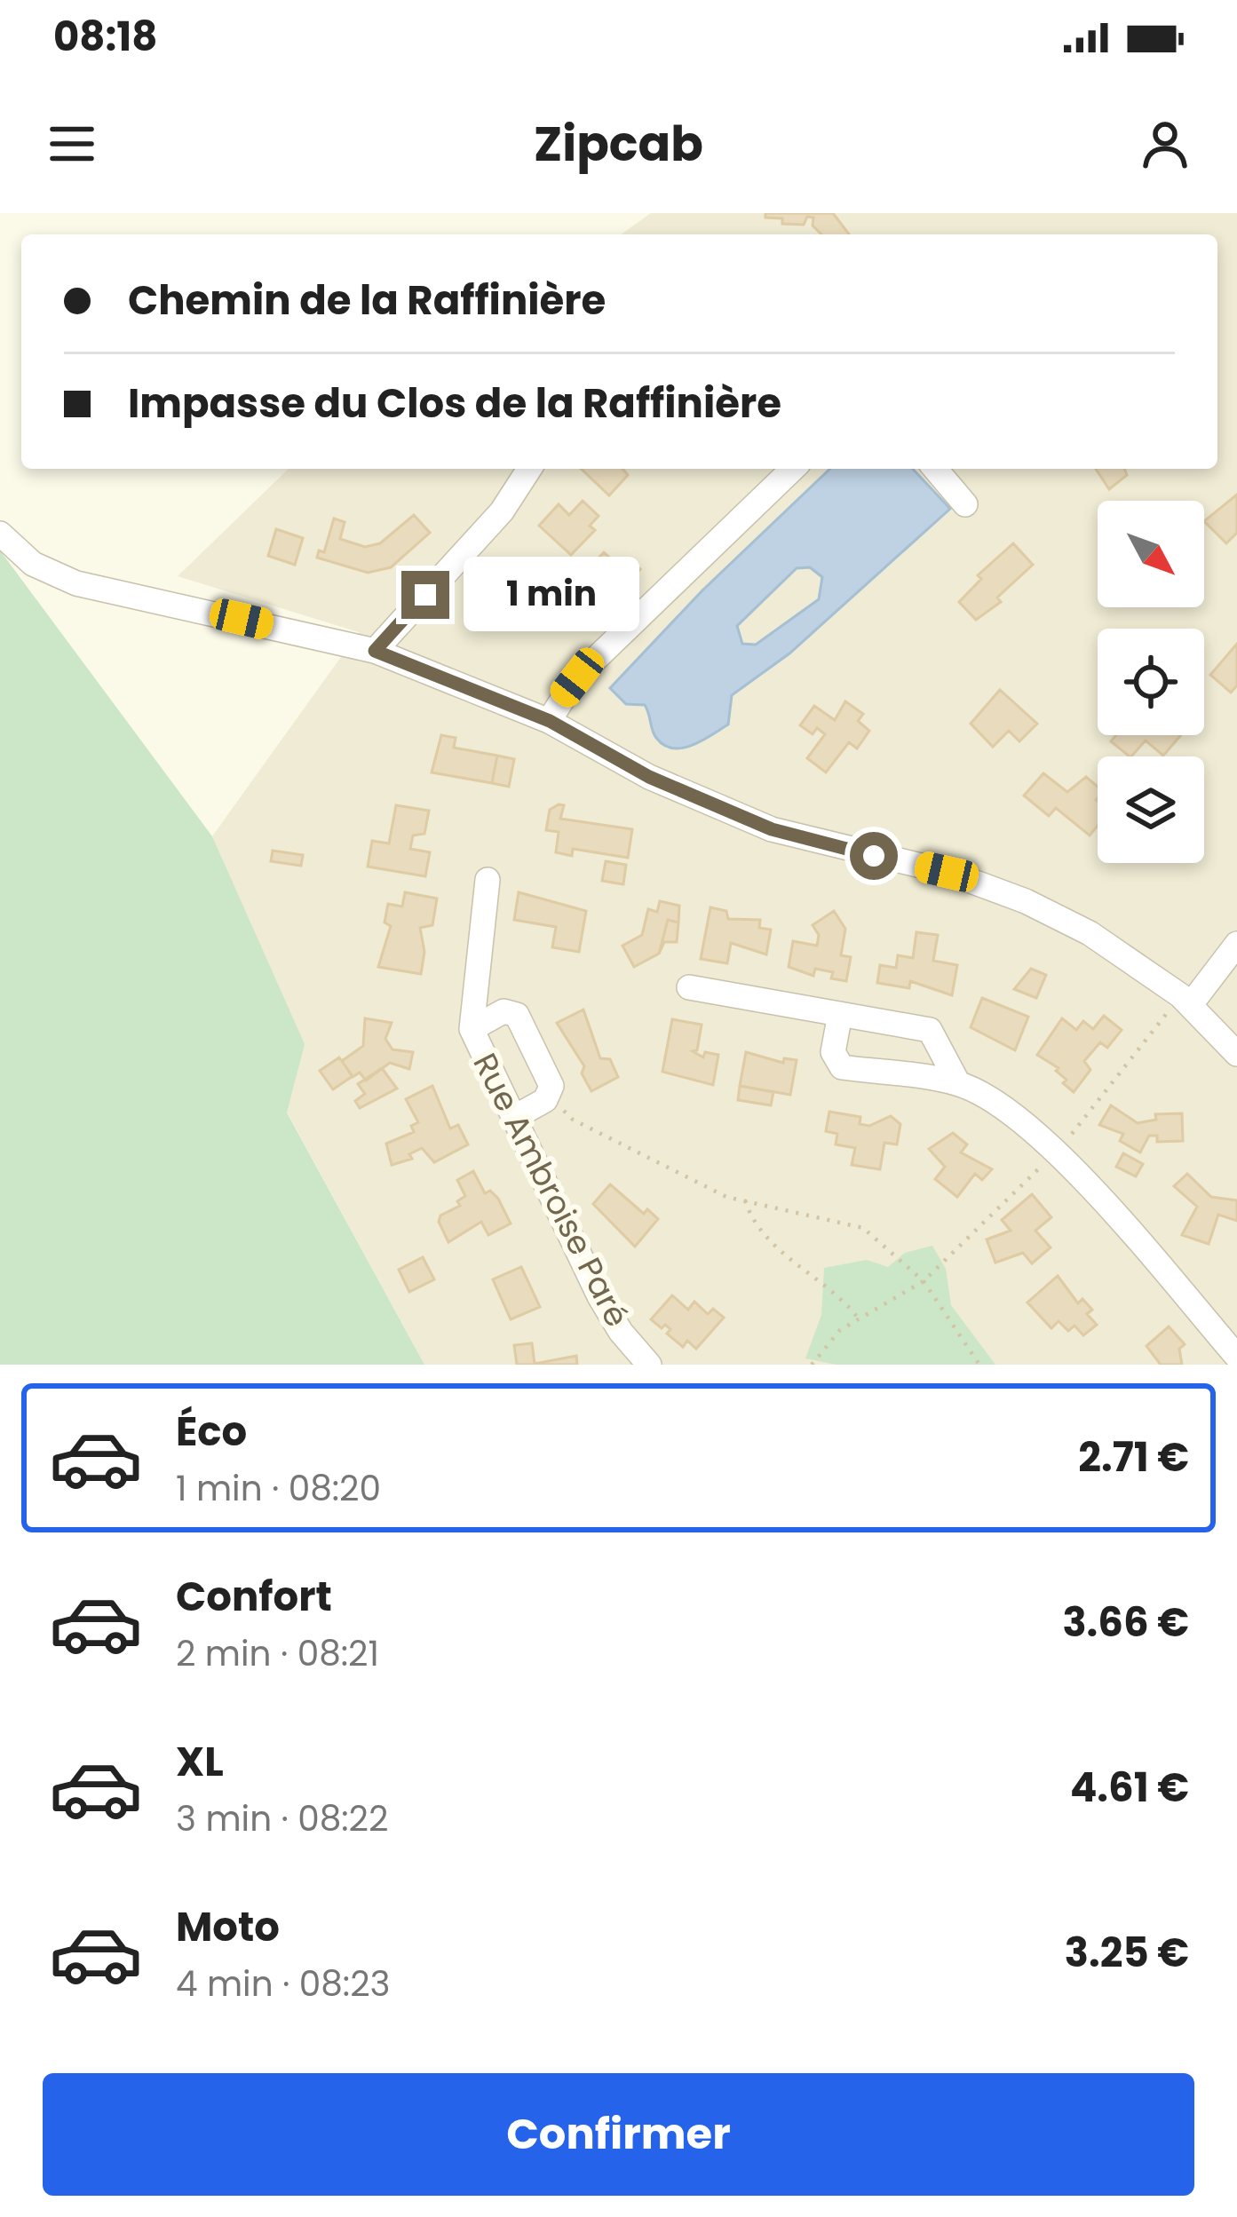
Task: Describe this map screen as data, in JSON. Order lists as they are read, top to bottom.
{
  "streets": {
    "street": ["Rue Ambroise Paré"]
  },
  "north": "bottom right",
  "page": {
    "status": "08:18",
    "header": "Zipcab",
    "banner": ["Chemin de la Raffinière", "Impasse du Clos de la Raffinière"],
    "bubble": "1 min",
    "list": [
      {
        "name": "Éco",
        "note": "1 min · 08:20",
        "value": "2.71 €"
      },
      {
        "name": "Confort",
        "note": "2 min · 08:21",
        "value": "3.66 €"
      },
      {
        "name": "XL",
        "note": "3 min · 08:22",
        "value": "4.61 €"
      },
      {
        "name": "Moto",
        "note": "4 min · 08:23",
        "value": "3.25 €"
      }
    ],
    "buttons": "Confirmer"
  }
}
